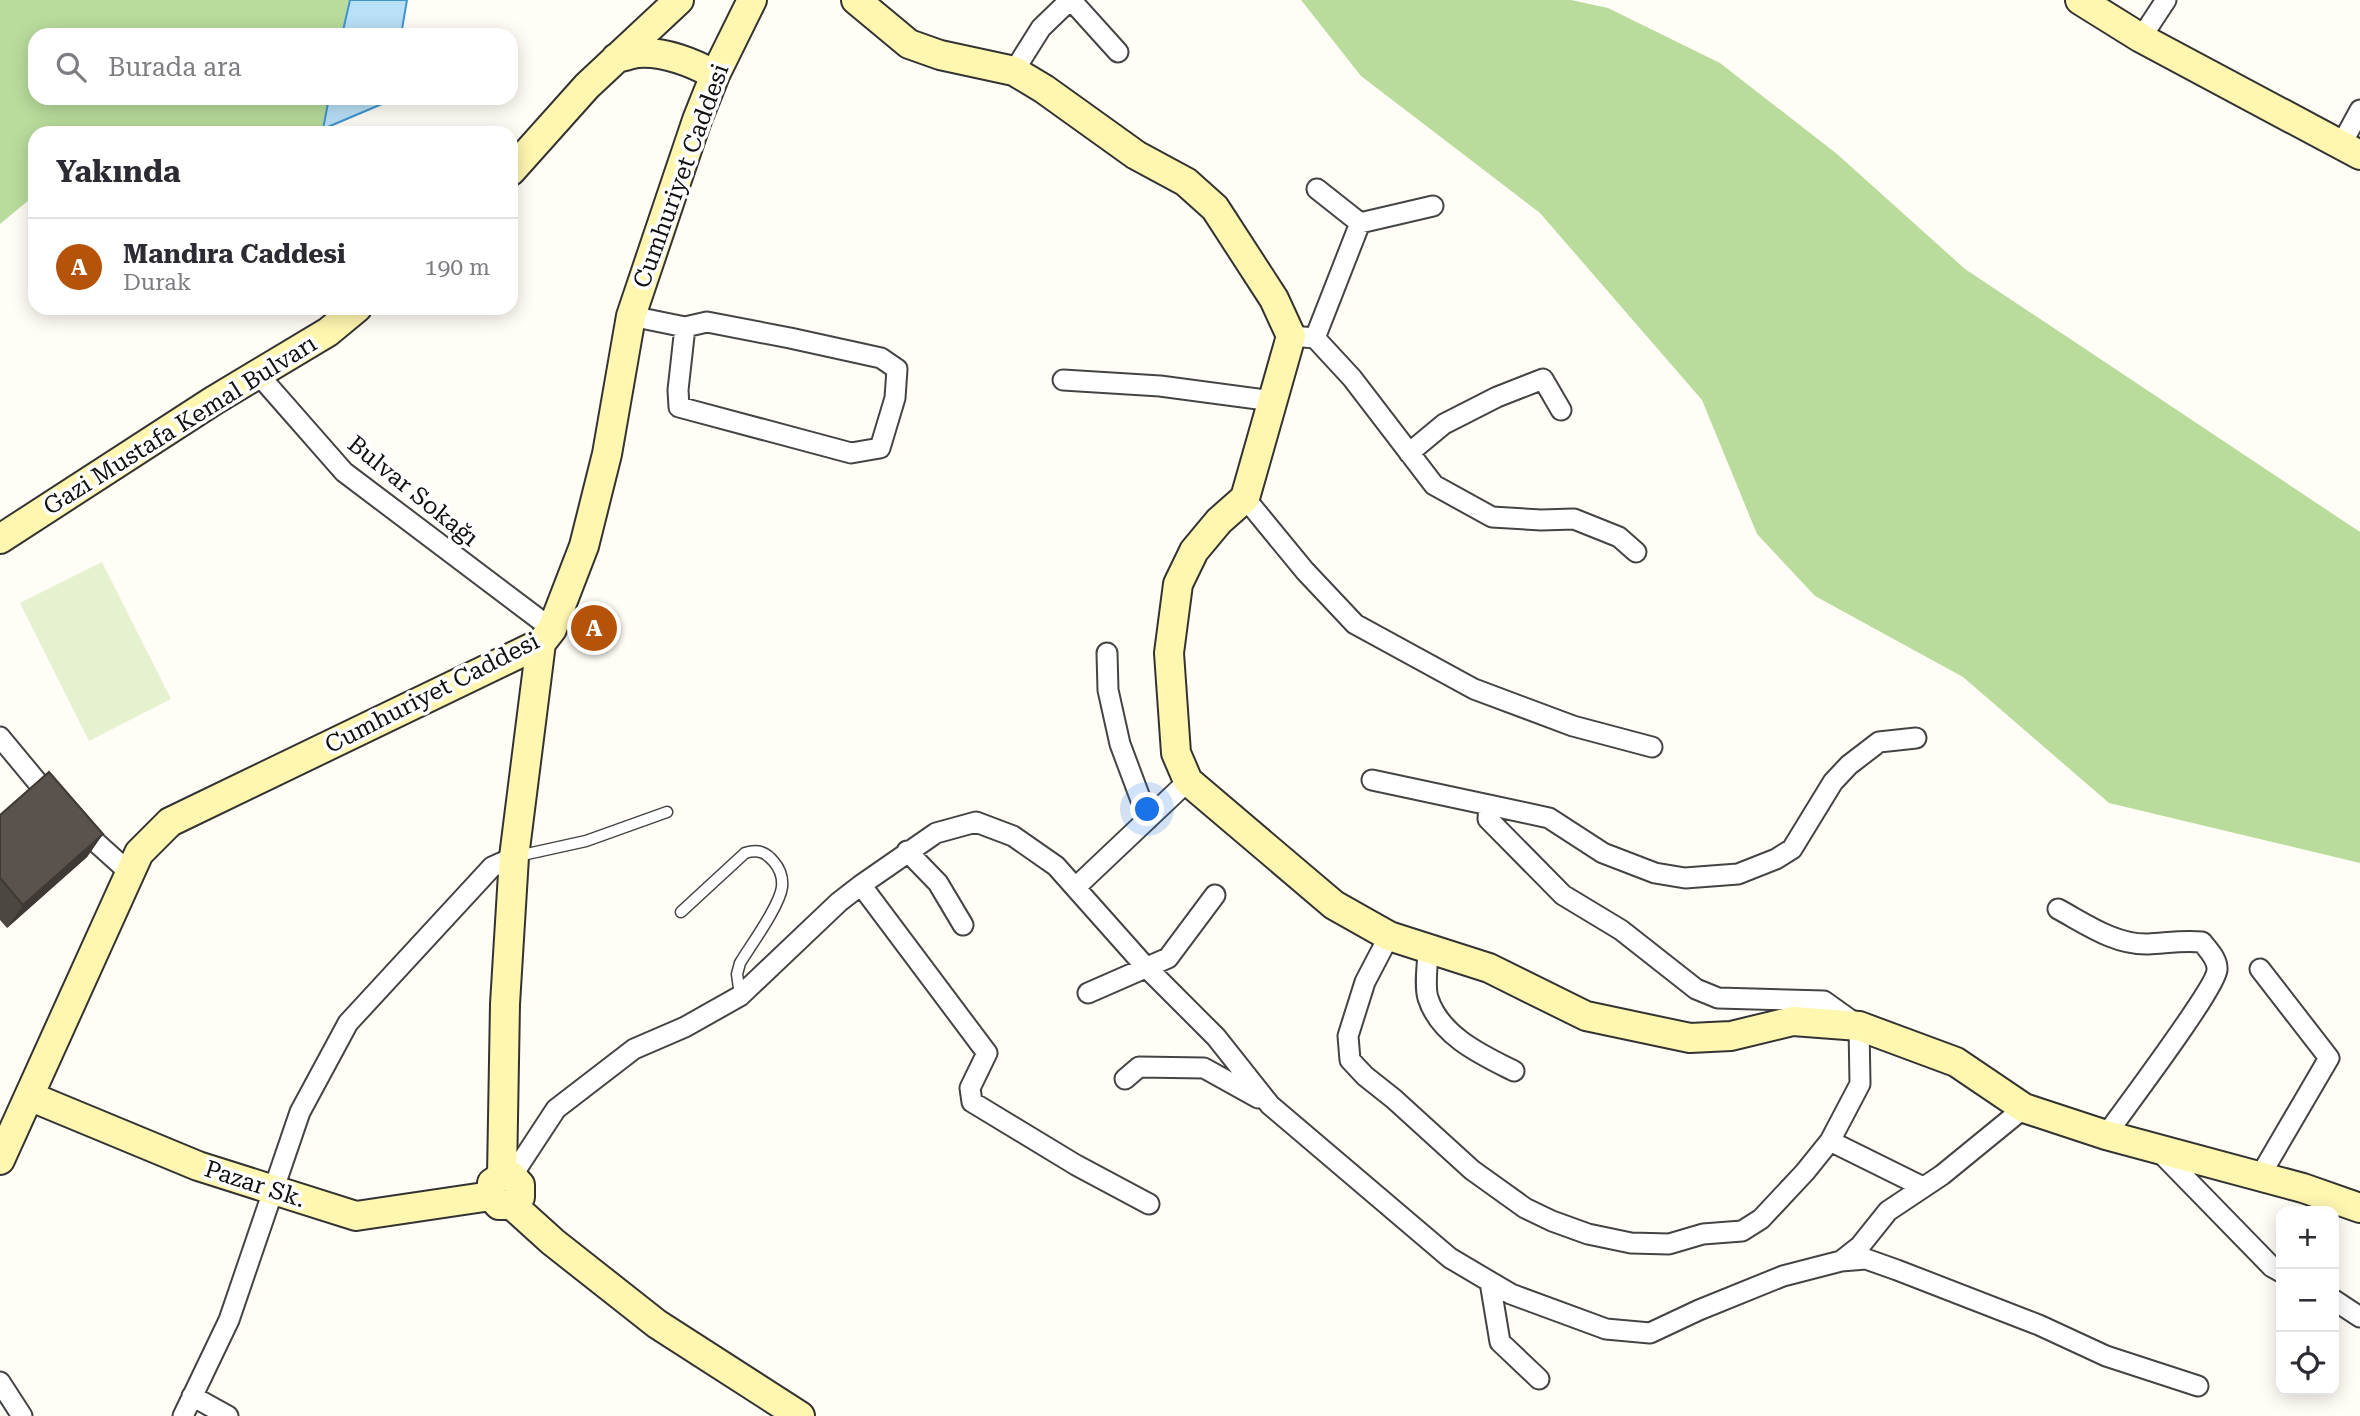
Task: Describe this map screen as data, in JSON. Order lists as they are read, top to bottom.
{
  "streets": {
    "street": [
      "Cumhuriyet Caddesi",
      "Gazi Mustafa Kemal Bulvarı",
      "Bulvar Sokağı",
      "Pazar Sk."
    ]
  },
  "crossings": [
    ["Cumhuriyet Caddesi", "Bulvar Sokağı"],
    ["Cumhuriyet Caddesi", "Pazar Sk."],
    ["Gazi Mustafa Kemal Bulvarı", "Bulvar Sokağı"]
  ],
  "page": {
    "search": "Burada ara",
    "heading": "Yakında",
    "list": [
      {
        "mark": "A",
        "name": "Mandıra Caddesi",
        "note": "Durak",
        "value": "190 m"
      }
    ],
    "pins": "A",
    "map_buttons": ["+", "−"]
  }
}
